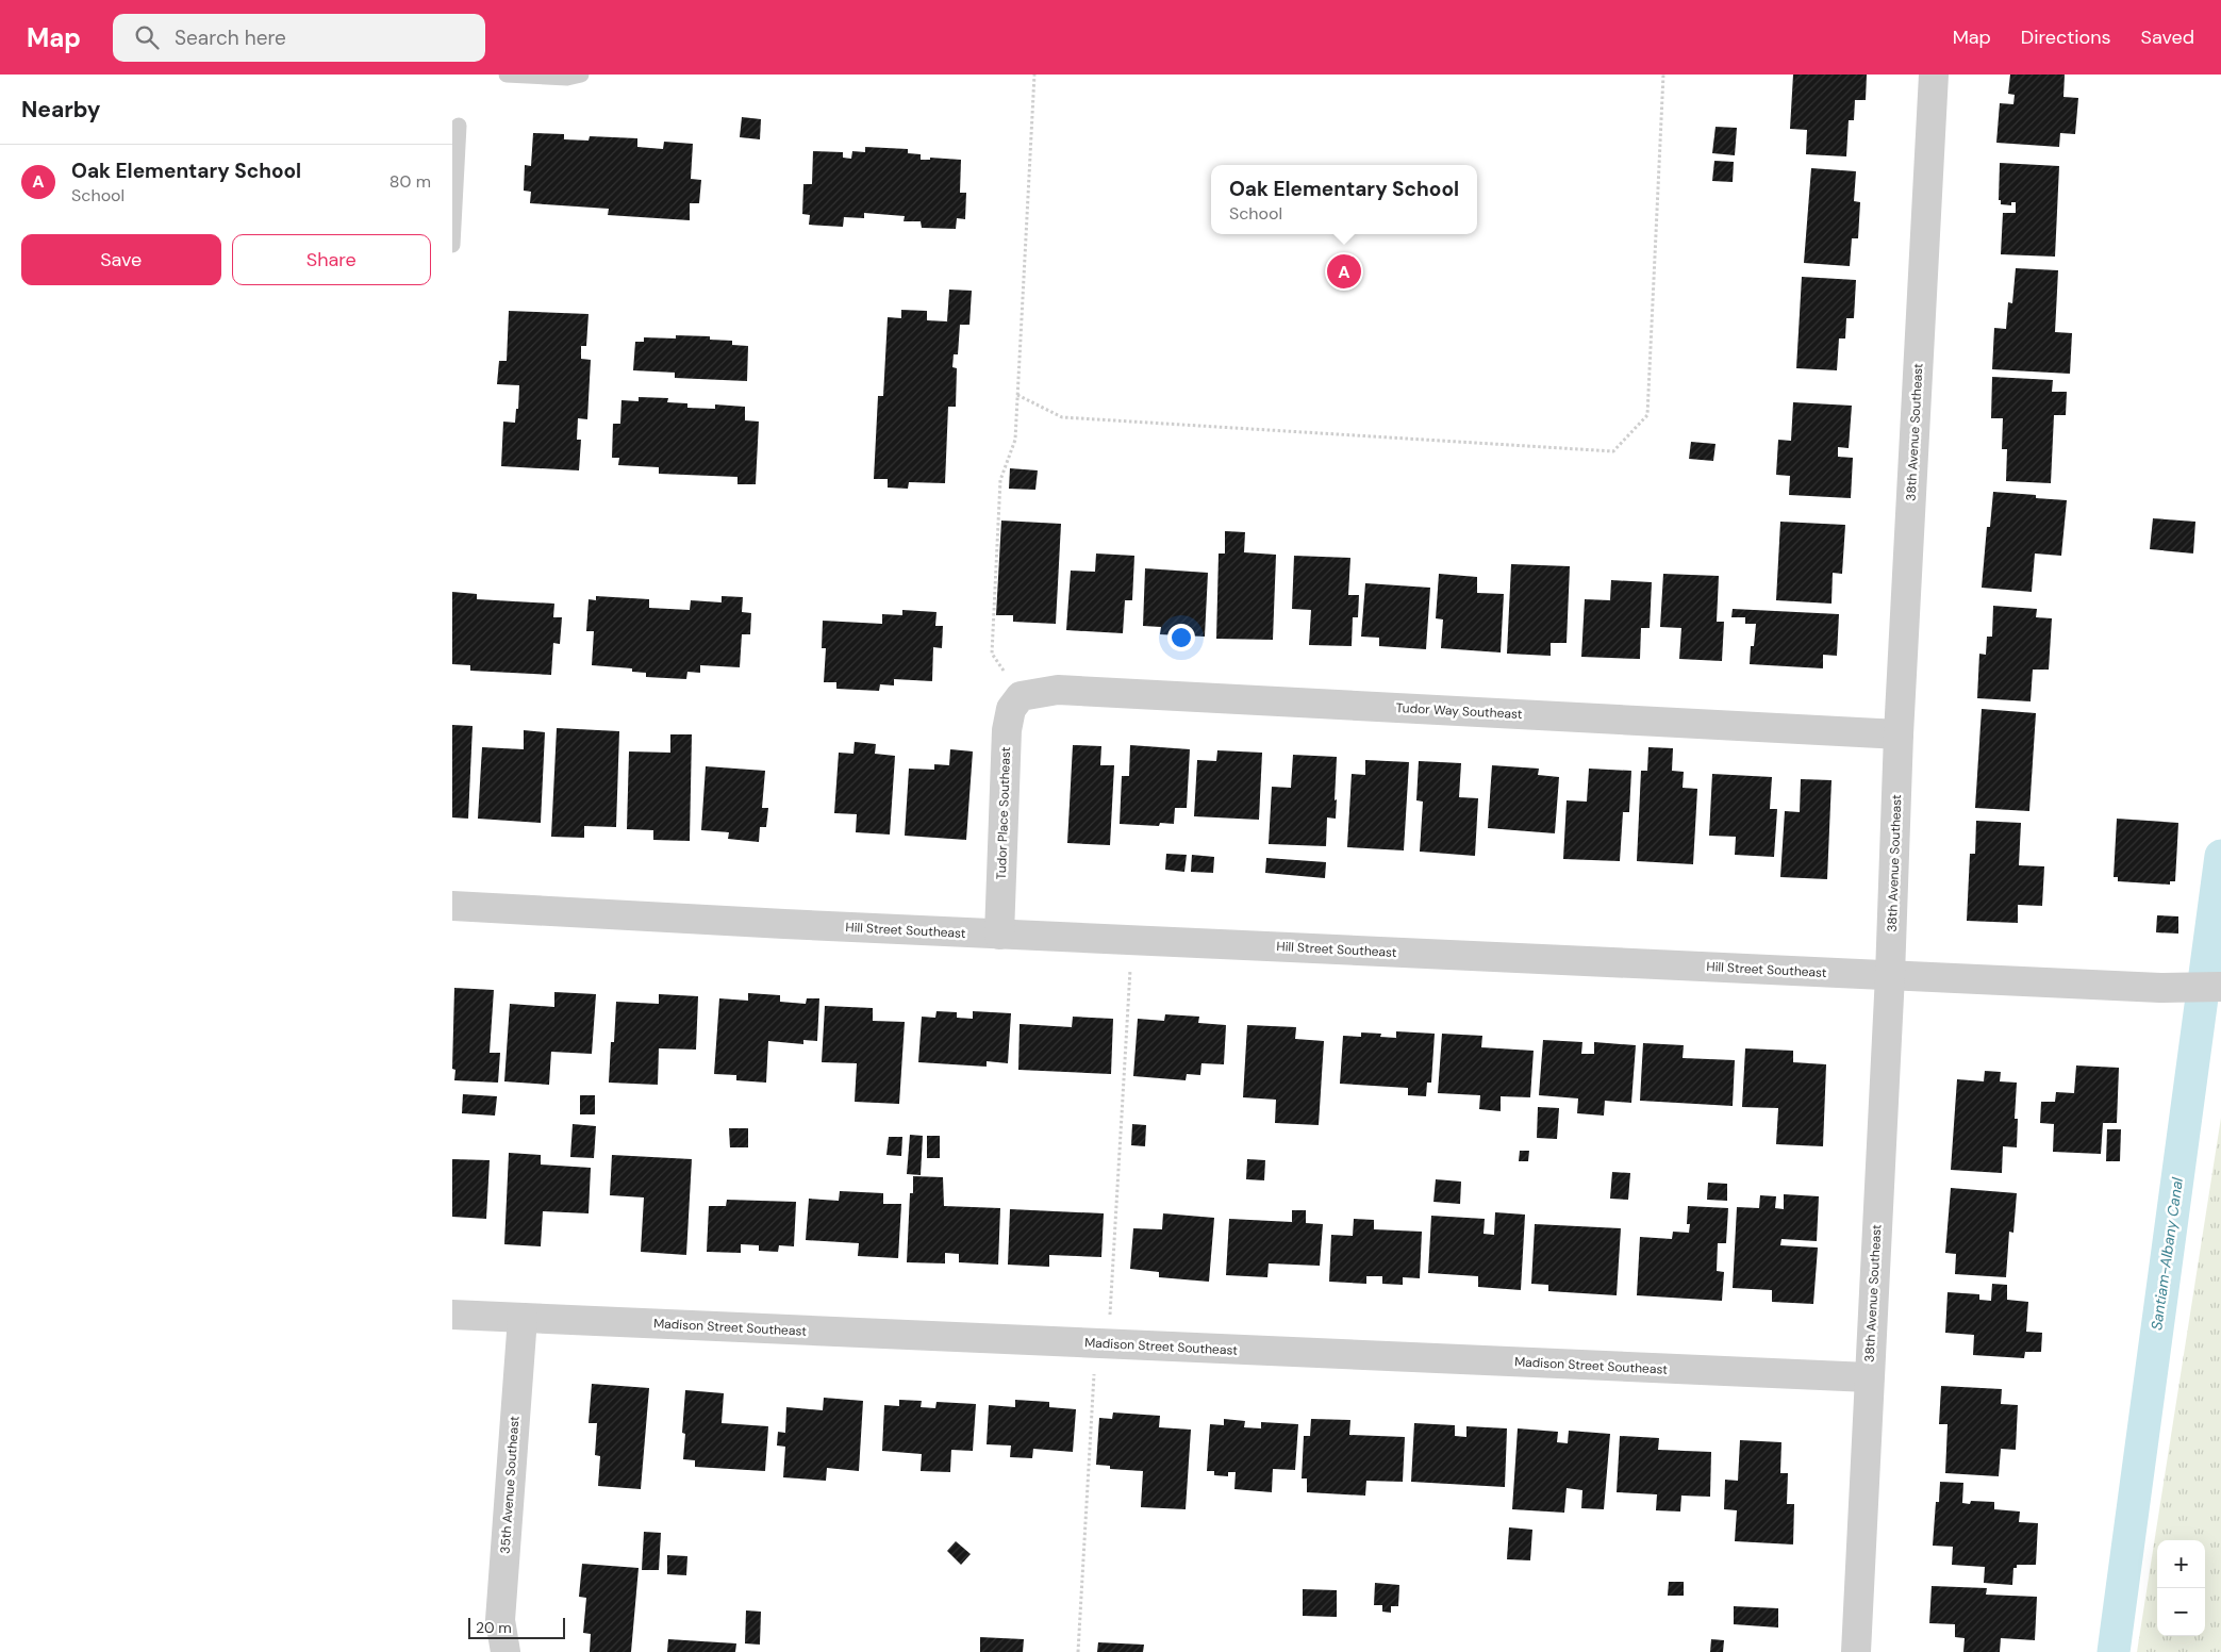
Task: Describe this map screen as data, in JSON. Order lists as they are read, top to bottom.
{
  "streets": {
    "street": [
      "38th Avenue Southeast",
      "Tudor Way Southeast",
      "Tudor Place Southeast",
      "Hill Street Southeast",
      "Madison Street Southeast",
      "35th Avenue Southeast"
    ]
  },
  "crossings": [
    ["38th Avenue Southeast", "Tudor Way Southeast"],
    ["38th Avenue Southeast", "Hill Street Southeast"],
    ["38th Avenue Southeast", "Madison Street Southeast"],
    ["Tudor Way Southeast", "Tudor Place Southeast"],
    ["Tudor Place Southeast", "Hill Street Southeast"],
    ["Madison Street Southeast", "35th Avenue Southeast"]
  ],
  "water": ["Santiam-Albany Canal"],
  "scale_bar": "20 m",
  "page": {
    "header": "Map",
    "search": "Search here",
    "nav": ["Map", "Directions", "Saved"],
    "heading": "Nearby",
    "list": [
      {
        "mark": "A",
        "name": "Oak Elementary School",
        "note": "School",
        "value": "80 m"
      }
    ],
    "popup": ["Oak Elementary School", "School"],
    "buttons": ["Save", "Share"],
    "pins": "A",
    "map_buttons": ["+", "−"],
    "scale": "20 m"
  }
}
